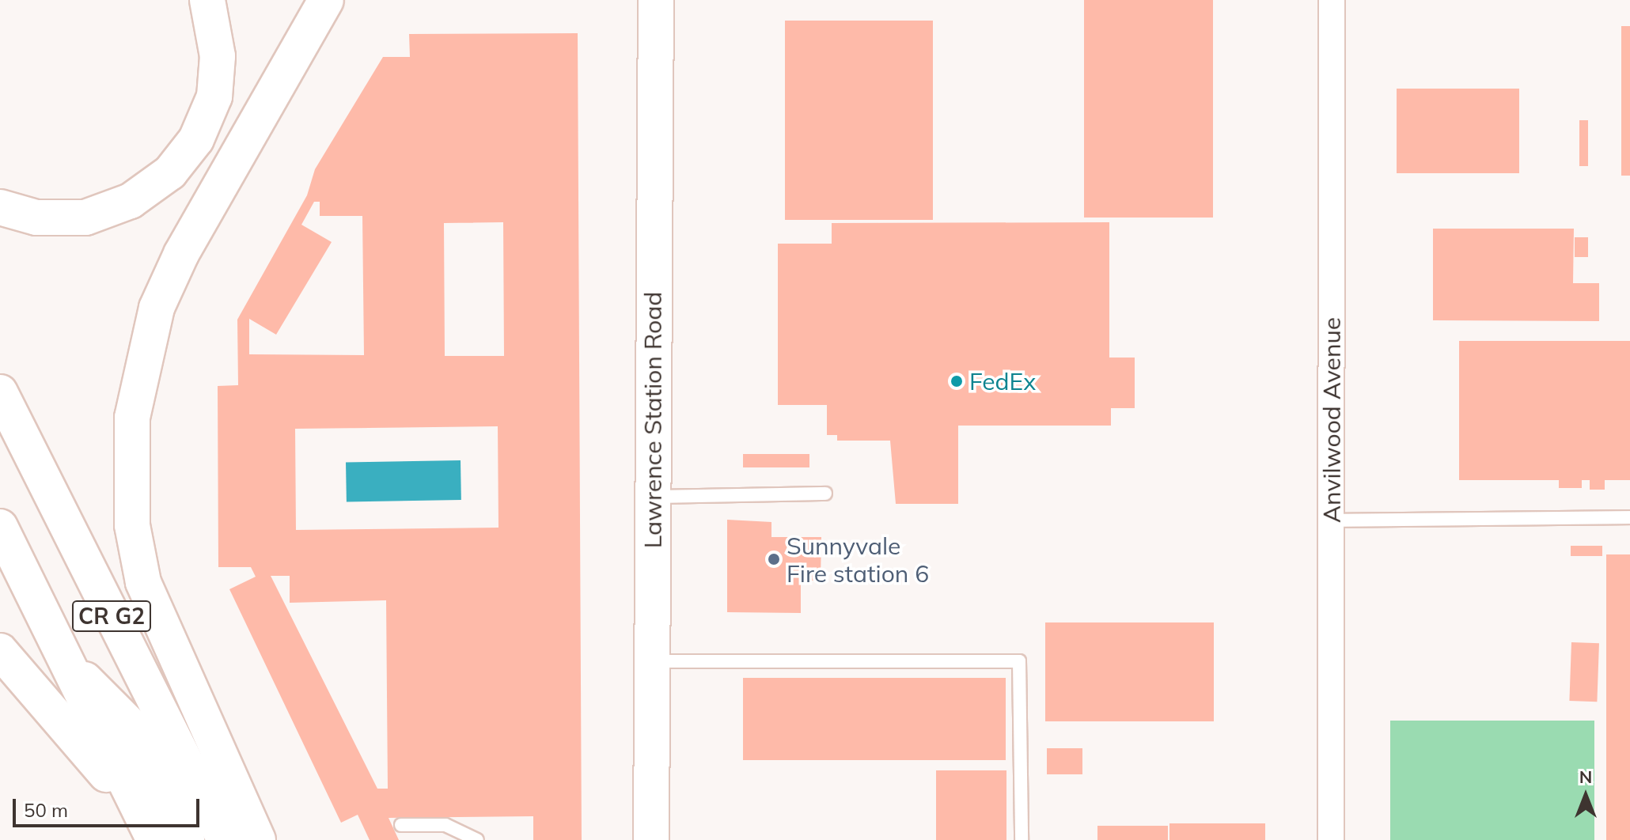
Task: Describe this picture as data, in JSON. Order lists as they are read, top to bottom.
{
  "streets": {
    "main road": ["Lawrence Station Road", "CR G2"],
    "street": ["Anvilwood Avenue"]
  },
  "places": ["FedEx", "Sunnyvale Fire station 6"],
  "scale_bar": "50 m",
  "north": "top"
}
